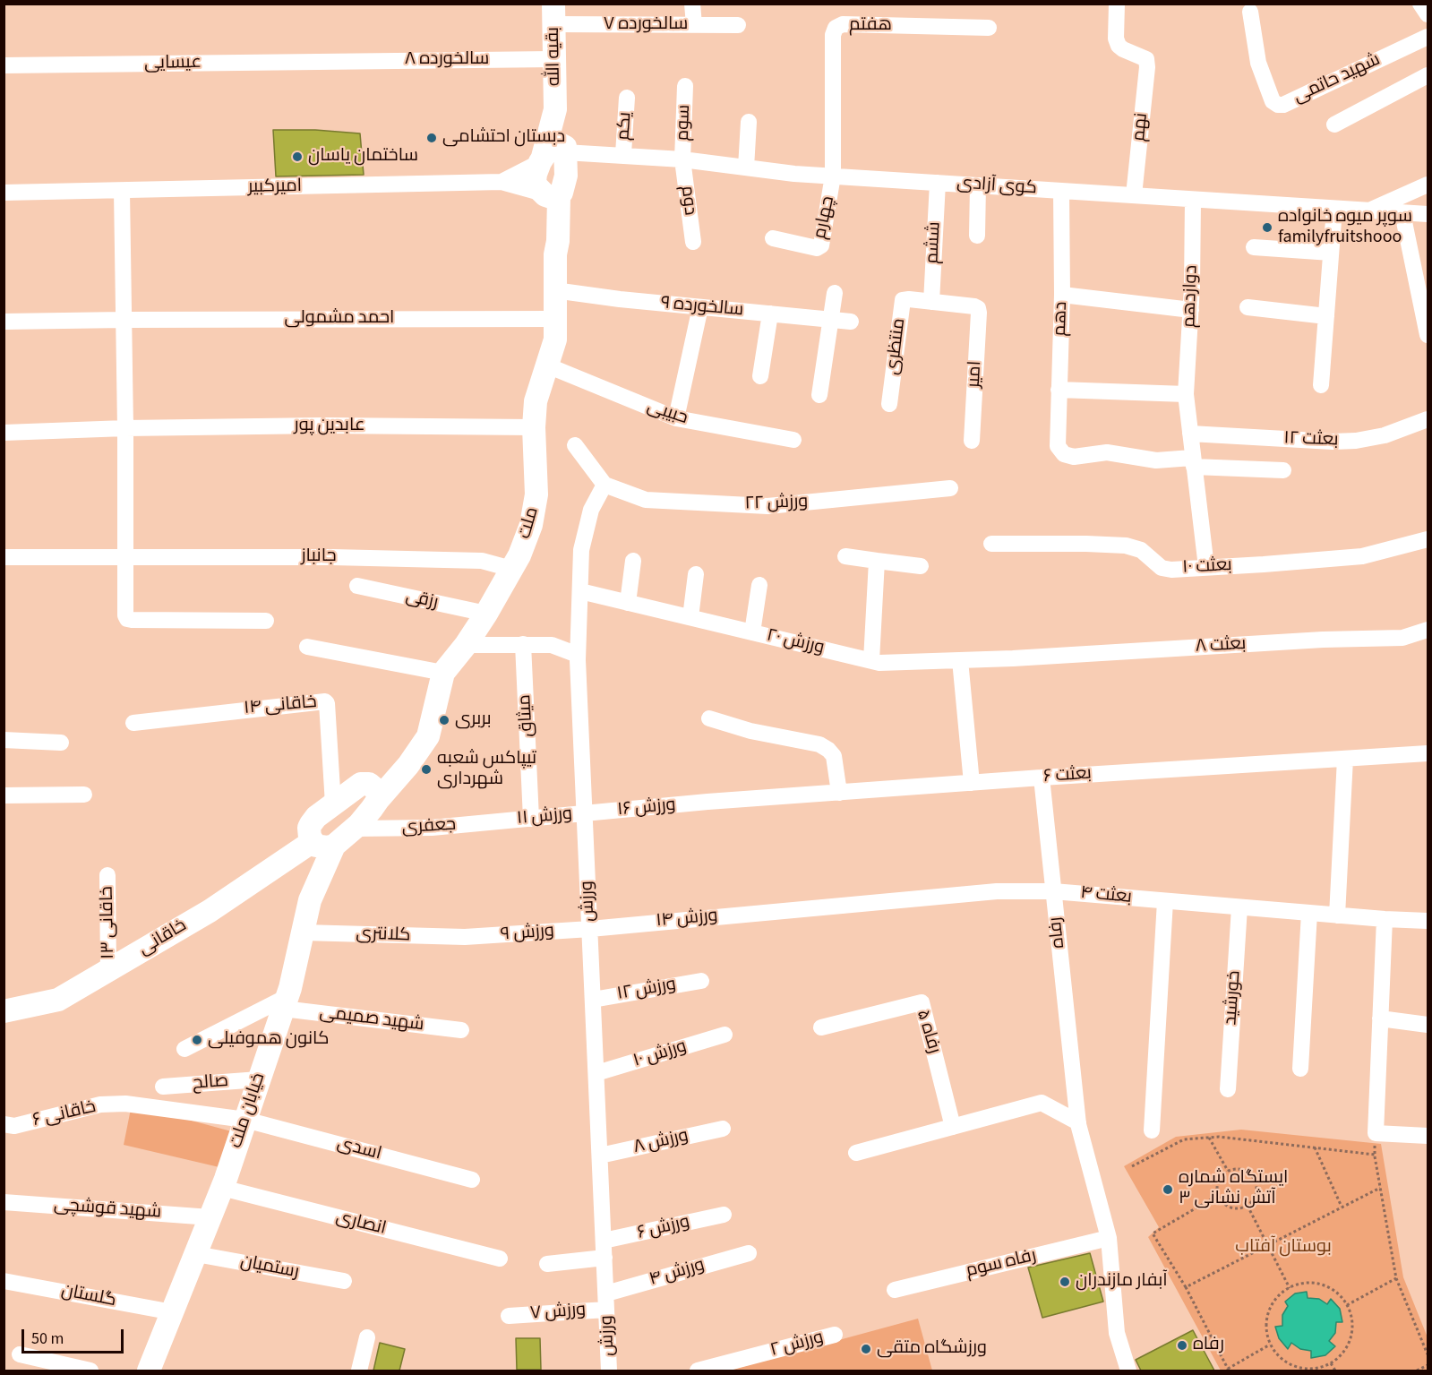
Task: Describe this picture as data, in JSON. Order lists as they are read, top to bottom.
{
  "streets": {
    "main road": [
      "بقیه الله",
      "ملت",
      "خاقانی",
      "خیابان ملت"
    ],
    "street": [
      "سالخورده ۷",
      "هفتم",
      "سالخورده ۸",
      "عیسایی",
      "شهید حاتمی",
      "سوم",
      "یکم",
      "نهم",
      "کوی آزادی",
      "امیرکبیر",
      "دوم",
      "چهارم",
      "ششم",
      "دوازدهم",
      "سالخورده ۹",
      "احمد مشمولی",
      "دهم",
      "منتظری",
      "امیر",
      "حبیبی",
      "عابدین پور",
      "بعثت ۱۲",
      "ورزش ۲۲",
      "جانباز",
      "بعثت ۱۰",
      "رزقی",
      "ورزش ۲۰",
      "بعثت ٨",
      "خاقانی ۱۴",
      "میثاق",
      "بعثت ۶",
      "ورزش ۱۶",
      "ورزش ۱۱",
      "جعفری",
      "بعثت ۴",
      "ورزش",
      "ورزش ۱۴",
      "خاقانی ۱۳",
      "رفاه",
      "ورزش ۹",
      "کلانتری",
      "ورزش ۱۲",
      "خورشید",
      "شهید صمیمی",
      "رفاه ۵",
      "ورزش ۱۰",
      "صالح",
      "خاقانی ۶",
      "ورزش ۸",
      "اسدی",
      "شهید قوشچی",
      "انصاری",
      "ورزش ۶",
      "رفاه سوم",
      "رستمیان",
      "ورزش ۴",
      "گلستان",
      "ورزش ۷",
      "ورزش ۲"
    ]
  },
  "crossings": [
    ["سالخورده ۷", "بقیه الله"],
    ["هفتم", "کوی آزادی"],
    ["هفتم", "چهارم"],
    ["بقیه الله", "سالخورده ۸"],
    ["سالخورده ۸", "عیسایی"],
    ["سوم", "کوی آزادی"],
    ["سوم", "دوم"],
    ["یکم", "کوی آزادی"],
    ["نهم", "کوی آزادی"],
    ["کوی آزادی", "دوم"],
    ["کوی آزادی", "چهارم"],
    ["کوی آزادی", "ششم"],
    ["کوی آزادی", "دوازدهم"],
    ["کوی آزادی", "دهم"],
    ["امیرکبیر", "ملت"],
    ["ششم", "منتظری"],
    ["دوازدهم", "دهم"],
    ["دوازدهم", "بعثت ۱۲"],
    ["دوازدهم", "بعثت ۱۰"],
    ["سالخورده ۹", "ملت"],
    ["احمد مشمولی", "ملت"],
    ["منتظری", "امیر"],
    ["حبیبی", "ملت"],
    ["عابدین پور", "ملت"],
    ["ورزش ۲۲", "ورزش"],
    ["ملت", "جانباز"],
    ["ملت", "رزقی"],
    ["ملت", "خاقانی"],
    ["ورزش ۲۰", "بعثت ٨"],
    ["ورزش ۲۰", "ورزش"],
    ["میثاق", "ورزش ۱۱"],
    ["بعثت ۶", "ورزش ۱۶"],
    ["بعثت ۶", "رفاه"],
    ["ورزش ۱۶", "ورزش ۱۱"],
    ["ورزش ۱۶", "ورزش"],
    ["ورزش ۱۱", "جعفری"],
    ["ورزش ۱۱", "ورزش"],
    ["جعفری", "خاقانی"],
    ["بعثت ۴", "ورزش ۱۴"],
    ["بعثت ۴", "رفاه"],
    ["بعثت ۴", "خورشید"],
    ["ورزش", "ورزش ۱۴"],
    ["ورزش", "ورزش ۹"],
    ["ورزش", "ورزش ۱۲"],
    ["ورزش", "ورزش ۱۰"],
    ["ورزش", "ورزش ۸"],
    ["ورزش", "ورزش ۶"],
    ["ورزش", "ورزش ۴"],
    ["ورزش", "ورزش ۷"],
    ["ورزش ۱۴", "ورزش ۹"],
    ["خاقانی ۱۳", "خاقانی"],
    ["رفاه", "رفاه سوم"],
    ["ورزش ۹", "کلانتری"],
    ["کلانتری", "خیابان ملت"],
    ["خاقانی", "خیابان ملت"],
    ["شهید صمیمی", "خیابان ملت"],
    ["صالح", "خیابان ملت"],
    ["خیابان ملت", "خاقانی ۶"],
    ["خیابان ملت", "اسدی"],
    ["خیابان ملت", "شهید قوشچی"],
    ["خیابان ملت", "انصاری"],
    ["خیابان ملت", "رستمیان"],
    ["خیابان ملت", "گلستان"],
    ["خاقانی ۶", "اسدی"],
    ["ورزش ۴", "ورزش ۷"]
  ],
  "parks": ["بوستان آفتاب"],
  "places": [
    "دبستان احتشامی",
    "ساختمان یاسان",
    "سوپر میوه خانواده familyfruitshooo",
    "بربری",
    "تیپاکس شعبه شهرداری",
    "کانون هموفیلی",
    "ایستگاه شماره ۳ آتش نشانی",
    "آبفار مازندران",
    "رفاه",
    "ورزشگاه متقی"
  ],
  "scale_bar": "50 m"
}
